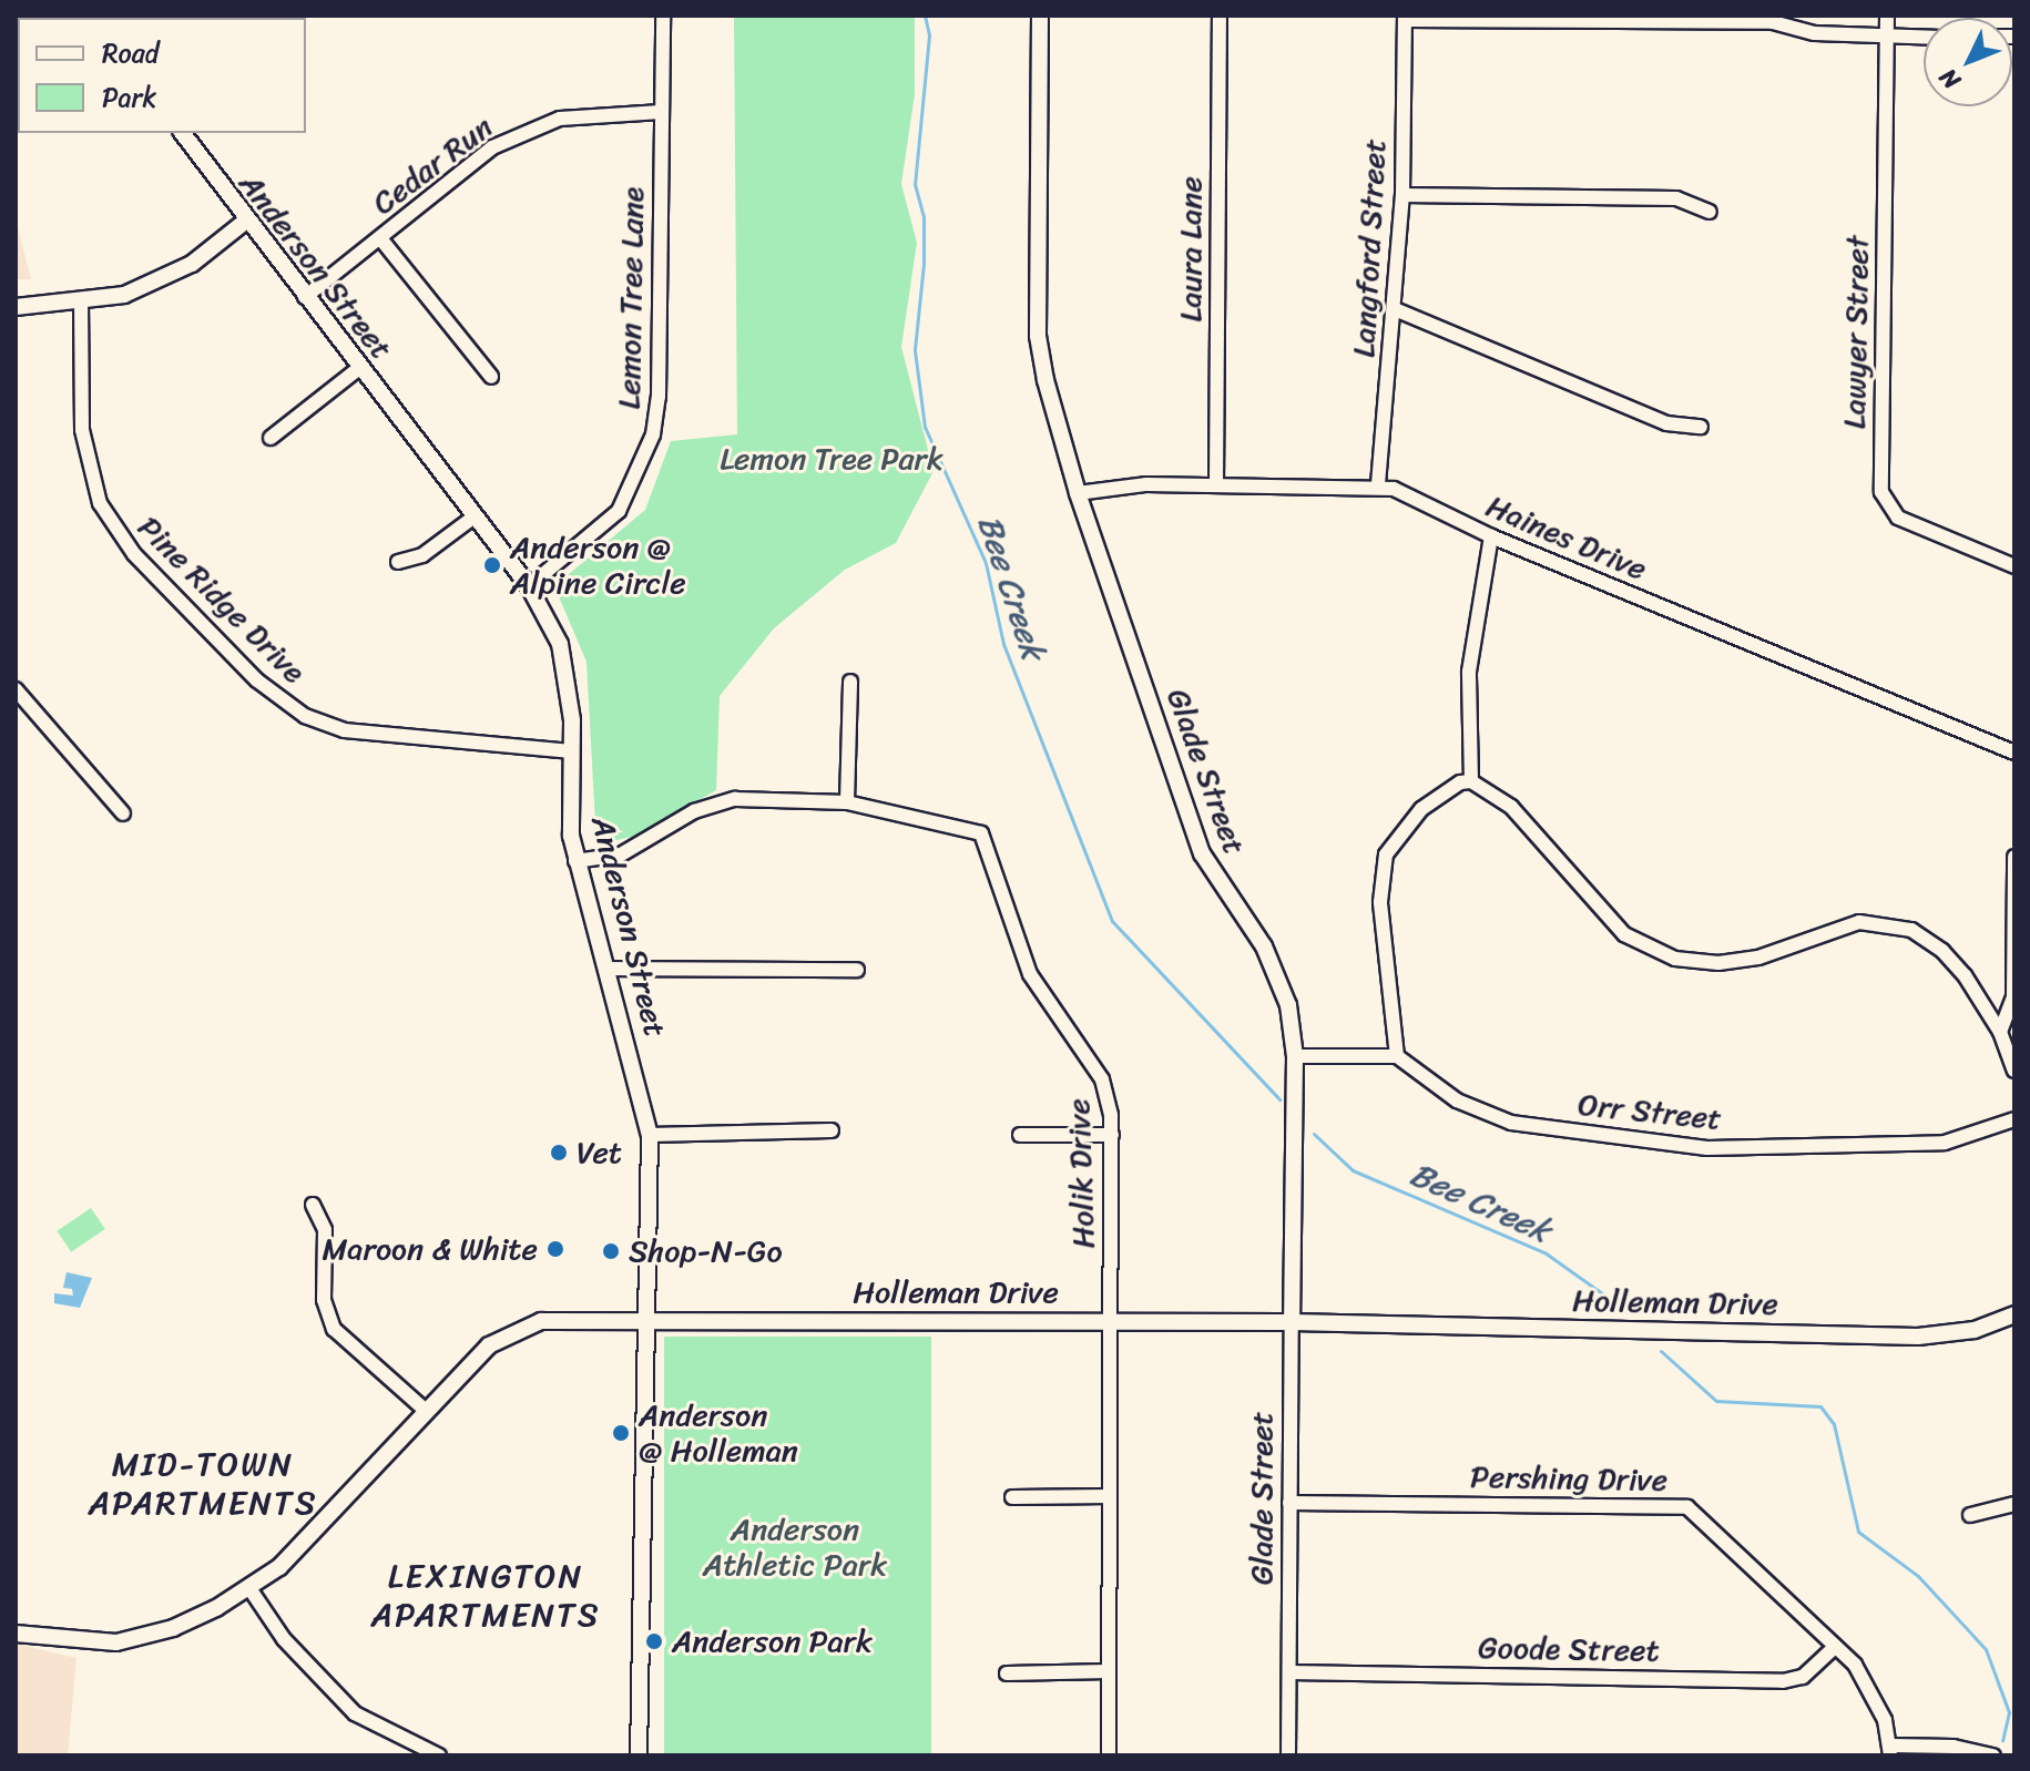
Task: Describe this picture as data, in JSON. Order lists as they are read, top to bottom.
{
  "streets": {
    "street": [
      "Cedar Run",
      "Langford Street",
      "Laura Lane",
      "Anderson Street",
      "Lemon Tree Lane",
      "Lawyer Street",
      "Haines Drive",
      "Pine Ridge Drive",
      "Glade Street",
      "Orr Street",
      "Holik Drive",
      "Holleman Drive",
      "Pershing Drive",
      "Goode Street"
    ]
  },
  "crossings": [
    ["Cedar Run", "Anderson Street"],
    ["Cedar Run", "Lemon Tree Lane"],
    ["Langford Street", "Haines Drive"],
    ["Laura Lane", "Haines Drive"],
    ["Anderson Street", "Lemon Tree Lane"],
    ["Anderson Street", "Pine Ridge Drive"],
    ["Anderson Street", "Holik Drive"],
    ["Anderson Street", "Holleman Drive"],
    ["Haines Drive", "Glade Street"],
    ["Glade Street", "Holleman Drive"],
    ["Glade Street", "Pershing Drive"],
    ["Glade Street", "Goode Street"],
    ["Holik Drive", "Holleman Drive"],
    ["Pershing Drive", "Goode Street"]
  ],
  "districts": ["MID-TOWN APARTMENTS", "LEXINGTON APARTMENTS"],
  "water": ["Bee Creek"],
  "parks": ["Lemon Tree Park", "Anderson Athletic Park"],
  "places": [
    "Anderson @ Alpine Circle",
    "Vet",
    "Maroon & White",
    "Shop-N-Go",
    "Anderson @ Holleman",
    "Anderson Park"
  ],
  "legend": ["Road", "Park"],
  "north": "bottom left"
}
